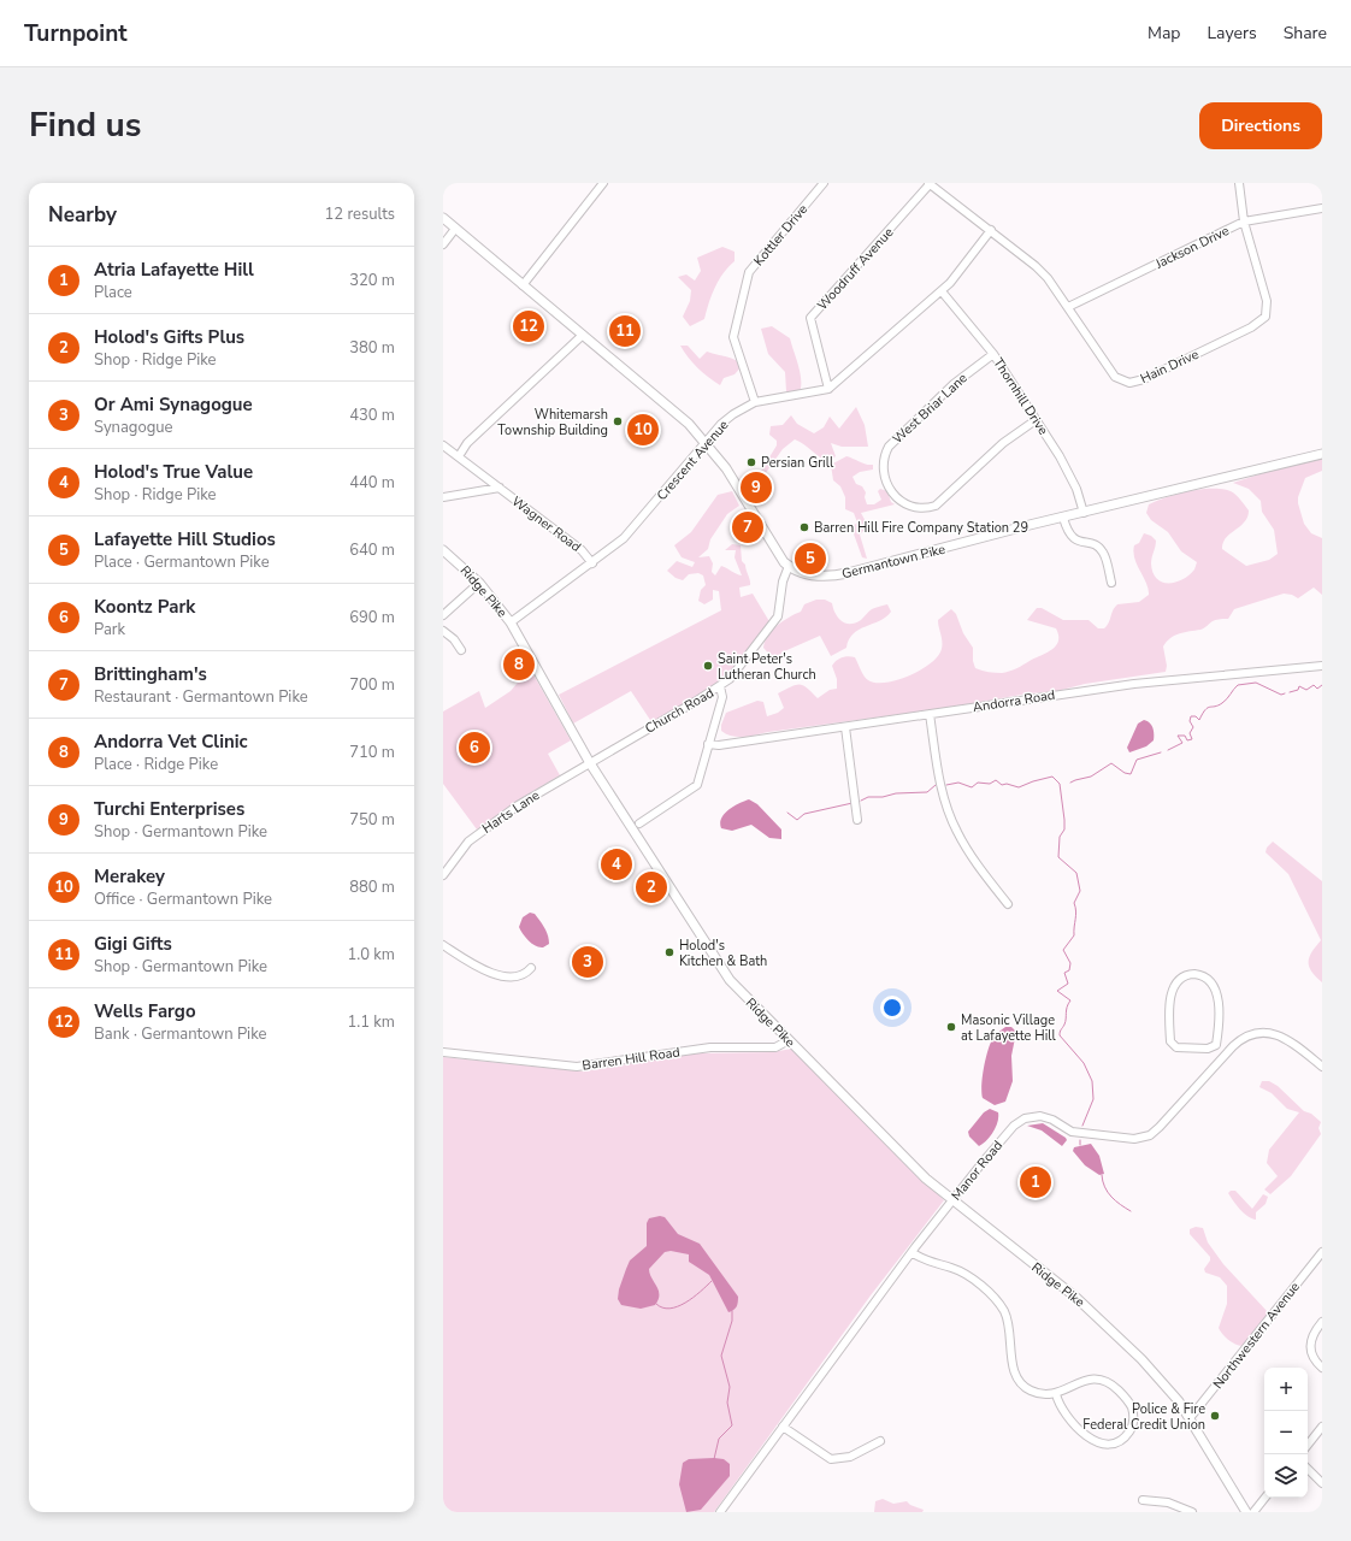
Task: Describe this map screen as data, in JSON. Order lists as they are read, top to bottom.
{
  "streets": {
    "main road": ["Germantown Pike", "Ridge Pike"],
    "street": [
      "Kottler Drive",
      "Jackson Drive",
      "Woodruff Avenue",
      "Hain Drive",
      "Thornhill Drive",
      "West Briar Lane",
      "Crescent Avenue",
      "Wagner Road",
      "Andorra Road",
      "Church Road",
      "Harts Lane",
      "Barren Hill Road",
      "Manor Road",
      "Northwestern Avenue"
    ]
  },
  "crossings": [
    ["Kottler Drive", "Crescent Avenue"],
    ["Jackson Drive", "Hain Drive"],
    ["Woodruff Avenue", "Hain Drive"],
    ["Woodruff Avenue", "Crescent Avenue"],
    ["Thornhill Drive", "West Briar Lane"],
    ["Thornhill Drive", "Germantown Pike"],
    ["Crescent Avenue", "Wagner Road"],
    ["Crescent Avenue", "Ridge Pike"],
    ["Germantown Pike", "Church Road"],
    ["Ridge Pike", "Church Road"],
    ["Ridge Pike", "Harts Lane"],
    ["Ridge Pike", "Barren Hill Road"],
    ["Ridge Pike", "Manor Road"],
    ["Ridge Pike", "Northwestern Avenue"],
    ["Church Road", "Harts Lane"]
  ],
  "places": [
    "Whitemarsh Township Building",
    "Persian Grill",
    "Barren Hill Fire Company Station 29",
    "Saint Peter's Lutheran Church",
    "Holod's Kitchen & Bath",
    "Masonic Village at Lafayette Hill",
    "Police & Fire Federal Credit Union"
  ],
  "page": {
    "header": "Turnpoint",
    "nav": ["Map", "Layers", "Share"],
    "title": "Find us",
    "buttons": "Directions",
    "heading": ["Nearby", "12 results"],
    "list": [
      {
        "mark": "1",
        "name": "Atria Lafayette Hill",
        "note": "Place",
        "value": "320 m"
      },
      {
        "mark": "2",
        "name": "Holod's Gifts Plus",
        "note": "Shop · Ridge Pike",
        "value": "380 m"
      },
      {
        "mark": "3",
        "name": "Or Ami Synagogue",
        "note": "Synagogue",
        "value": "430 m"
      },
      {
        "mark": "4",
        "name": "Holod's True Value",
        "note": "Shop · Ridge Pike",
        "value": "440 m"
      },
      {
        "mark": "5",
        "name": "Lafayette Hill Studios",
        "note": "Place · Germantown Pike",
        "value": "640 m"
      },
      {
        "mark": "6",
        "name": "Koontz Park",
        "note": "Park",
        "value": "690 m"
      },
      {
        "mark": "7",
        "name": "Brittingham's",
        "note": "Restaurant · Germantown Pike",
        "value": "700 m"
      },
      {
        "mark": "8",
        "name": "Andorra Vet Clinic",
        "note": "Place · Ridge Pike",
        "value": "710 m"
      },
      {
        "mark": "9",
        "name": "Turchi Enterprises",
        "note": "Shop · Germantown Pike",
        "value": "750 m"
      },
      {
        "mark": "10",
        "name": "Merakey",
        "note": "Office · Germantown Pike",
        "value": "880 m"
      },
      {
        "mark": "11",
        "name": "Gigi Gifts",
        "note": "Shop · Germantown Pike",
        "value": "1.0 km"
      },
      {
        "mark": "12",
        "name": "Wells Fargo",
        "note": "Bank · Germantown Pike",
        "value": "1.1 km"
      }
    ],
    "pins": [
      "12",
      "11",
      "10",
      "9",
      "7",
      "5",
      "8",
      "6",
      "4",
      "2",
      "3",
      "1"
    ],
    "map_buttons": ["+", "−"]
  }
}
